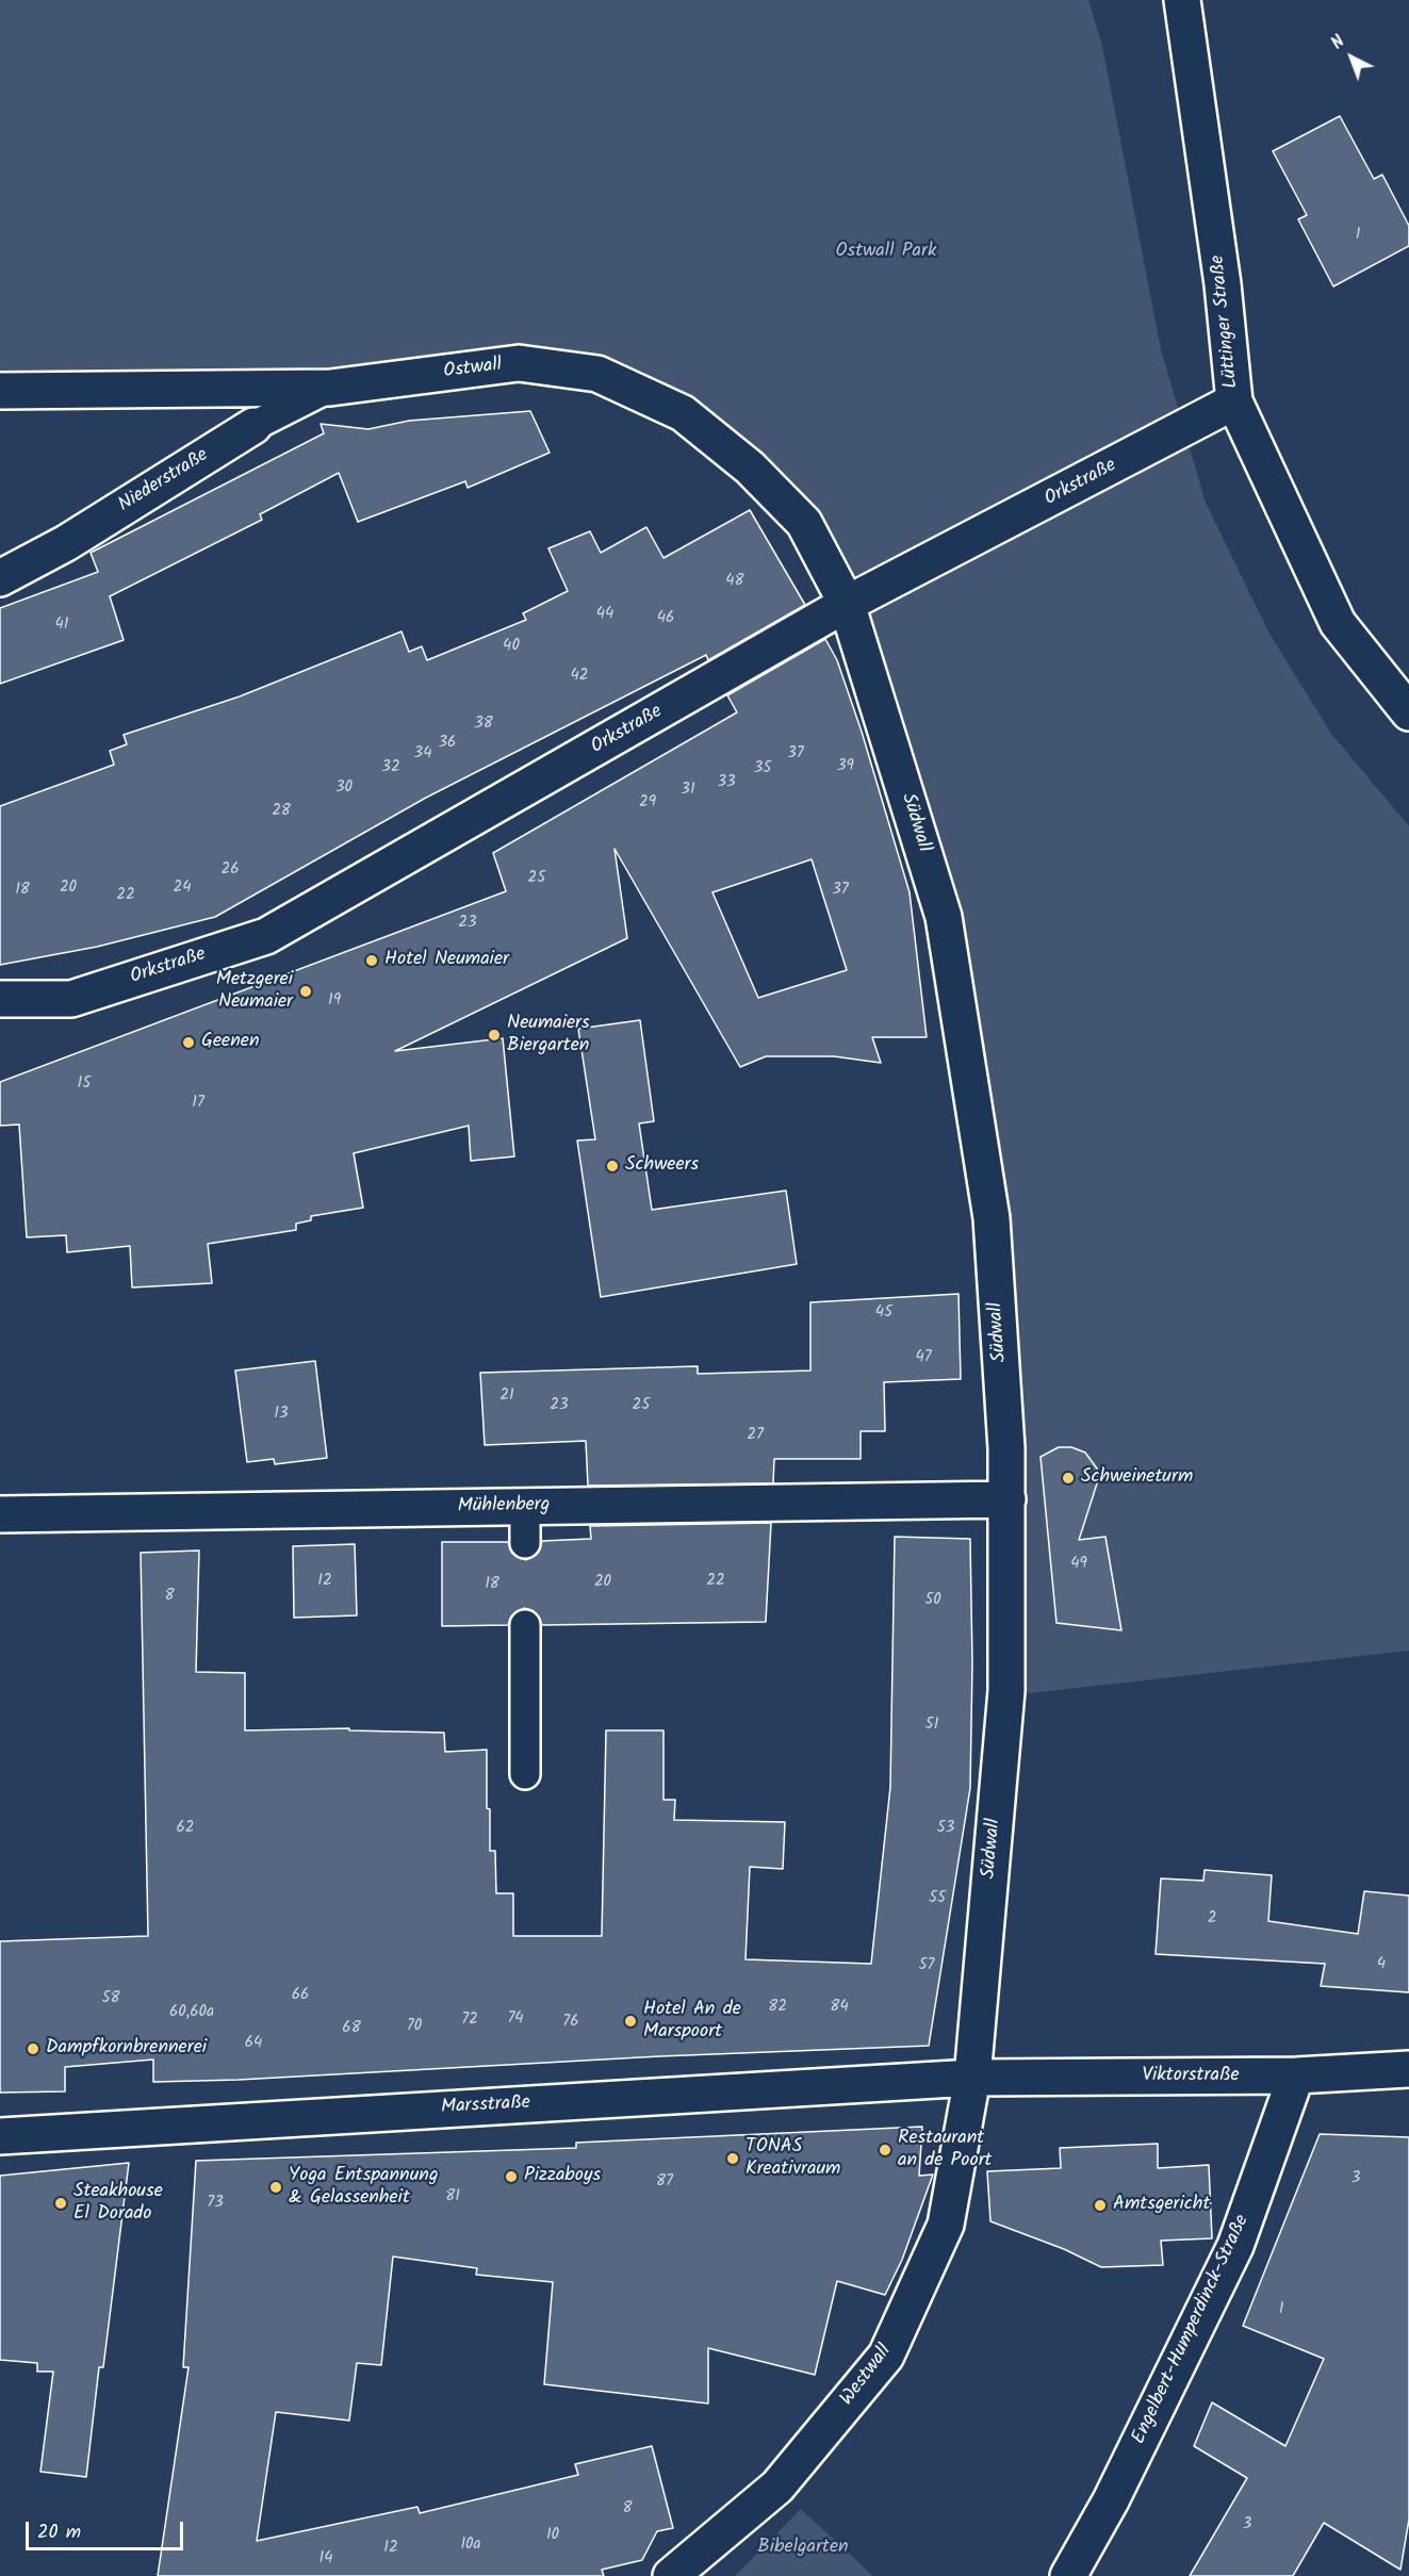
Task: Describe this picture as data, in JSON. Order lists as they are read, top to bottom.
{
  "streets": {
    "street": [
      "Lüttinger Straße",
      "Ostwall",
      "Niederstraße",
      "Orkstraße",
      "Südwall",
      "Mühlenberg",
      "Viktorstraße",
      "Marsstraße",
      "Engelbert-Humperdinck-Straße",
      "Westwall"
    ]
  },
  "crossings": [
    ["Lüttinger Straße", "Orkstraße"],
    ["Ostwall", "Niederstraße"],
    ["Ostwall", "Orkstraße"],
    ["Ostwall", "Südwall"],
    ["Orkstraße", "Südwall"],
    ["Südwall", "Mühlenberg"],
    ["Südwall", "Viktorstraße"],
    ["Südwall", "Marsstraße"],
    ["Südwall", "Westwall"],
    ["Viktorstraße", "Marsstraße"],
    ["Viktorstraße", "Engelbert-Humperdinck-Straße"],
    ["Viktorstraße", "Westwall"],
    ["Marsstraße", "Westwall"]
  ],
  "parks": ["Ostwall Park", "Bibelgarten"],
  "places": [
    "Hotel Neumaier",
    "Metzgerei Neumaier",
    "Neumaiers Biergarten",
    "Geenen",
    "Schweers",
    "Schweineturm",
    "Hotel An de Marspoort",
    "Dampfkornbrennerei",
    "Restaurant an de Poort",
    "TONAS Kreativraum",
    "Pizzaboys",
    "Yoga Entspannung & Gelassenheit",
    "Steakhouse El Dorado",
    "Amtsgericht"
  ],
  "house_numbers": [
    "1",
    "48",
    "44",
    "46",
    "41",
    "40",
    "42",
    "38",
    "36",
    "34",
    "37",
    "39",
    "32",
    "35",
    "33",
    "30",
    "31",
    "29",
    "28",
    "26",
    "25",
    "20",
    "24",
    "18",
    "37",
    "22",
    "23",
    "19",
    "15",
    "17",
    "45",
    "47",
    "21",
    "23",
    "25",
    "13",
    "27",
    "49",
    "12",
    "22",
    "20",
    "18",
    "8",
    "50",
    "51",
    "62",
    "53",
    "55",
    "2",
    "4",
    "57",
    "66",
    "58",
    "82",
    "84",
    "60,60a",
    "74",
    "72",
    "76",
    "70",
    "68",
    "64",
    "3",
    "87",
    "81",
    "73",
    "1",
    "8",
    "3",
    "10",
    "10a",
    "12",
    "14"
  ],
  "scale_bar": "20 m",
  "north": "top left"
}
